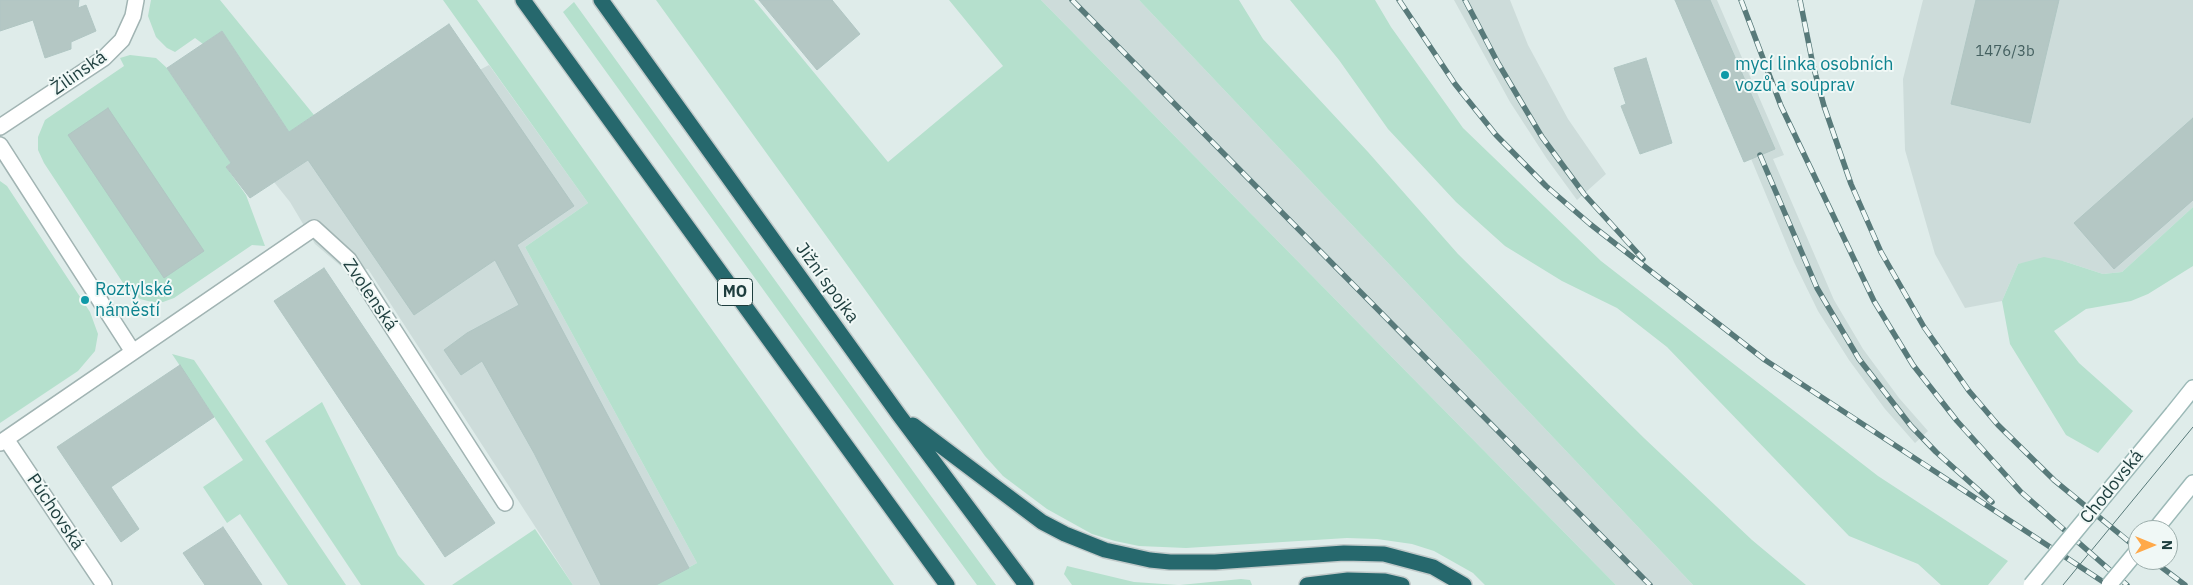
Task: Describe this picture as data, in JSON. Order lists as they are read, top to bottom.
{
  "streets": {
    "highway": ["Jižní spojka", "MO"],
    "street": [
      "Žilinská",
      "Zvolenská",
      "Chodovská",
      "Púchovská"
    ]
  },
  "places": ["mycí linka osobních vozů a souprav", "Roztylské náměstí"],
  "house_numbers": ["1476/3b"],
  "north": "right"
}
